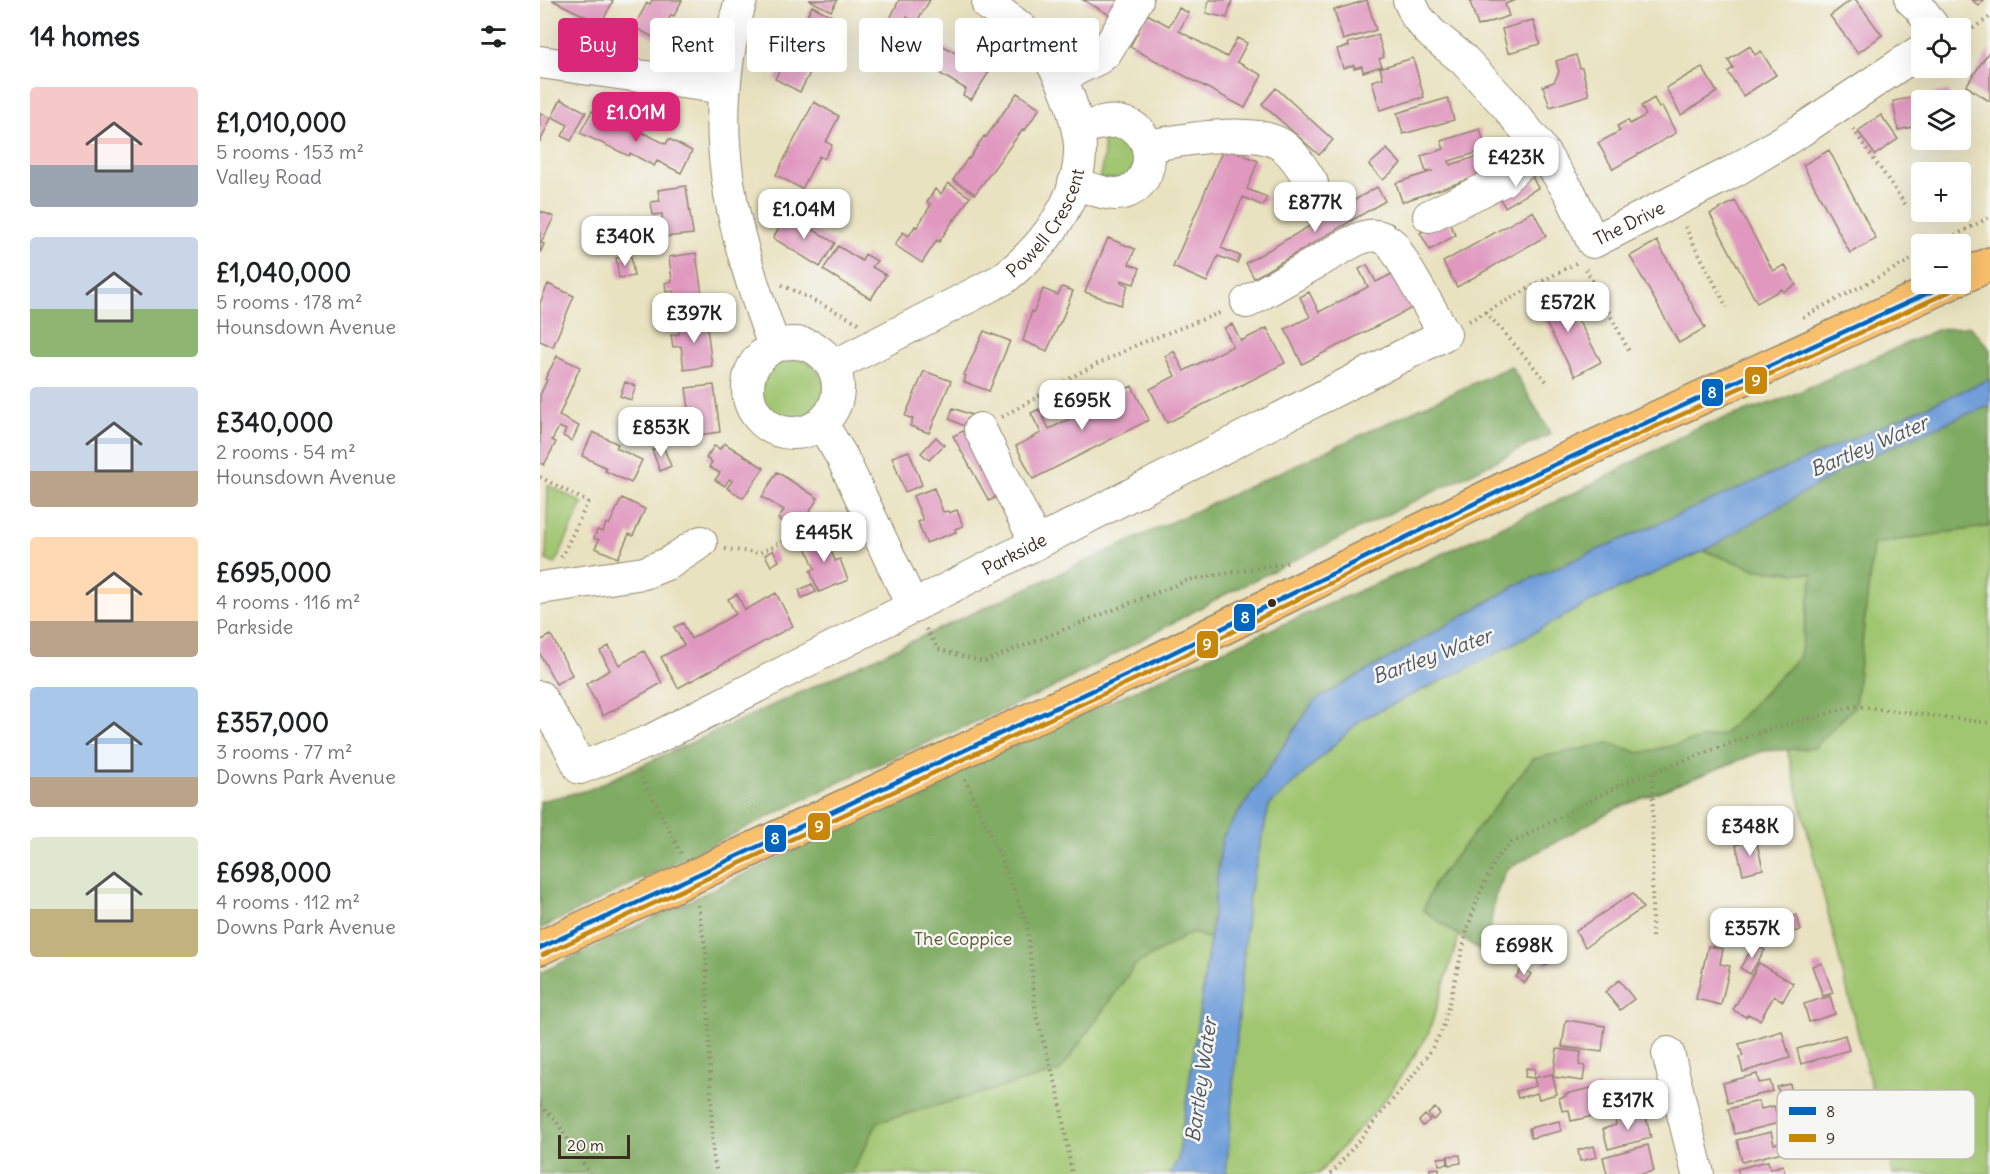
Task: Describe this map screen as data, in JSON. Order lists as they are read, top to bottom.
{
  "streets": {
    "street": ["The Drive", "Powell Crescent", "Parkside"]
  },
  "water": ["Bartley Water"],
  "parks": ["The Coppice"],
  "lines": ["transit line 8", "transit line 9"],
  "legend": ["8", "9"],
  "scale_bar": "20 m",
  "page": {
    "heading": "14 homes",
    "map_buttons": ["+", "−"],
    "chip": [
      "Buy",
      "Rent",
      "Filters",
      "New",
      "Apartment"
    ],
    "list": [
      {
        "name": "£1,010,000",
        "note": "5 rooms · 153 m² · Valley Road"
      },
      {
        "name": "£1,040,000",
        "note": "5 rooms · 178 m² · Hounsdown Avenue"
      },
      {
        "name": "£340,000",
        "note": "2 rooms · 54 m² · Hounsdown Avenue"
      },
      {
        "name": "£695,000",
        "note": "4 rooms · 116 m² · Parkside"
      },
      {
        "name": "£357,000",
        "note": "3 rooms · 77 m² · Downs Park Avenue"
      },
      {
        "name": "£698,000",
        "note": "4 rooms · 112 m² · Downs Park Avenue"
      }
    ],
    "price": [
      "£1.01M",
      "£423K",
      "£877K",
      "£1.04M",
      "£340K",
      "£572K",
      "£397K",
      "£695K",
      "£853K",
      "£445K",
      "£348K",
      "£357K",
      "£698K",
      "£317K"
    ],
    "scale": "20 m"
  }
}
